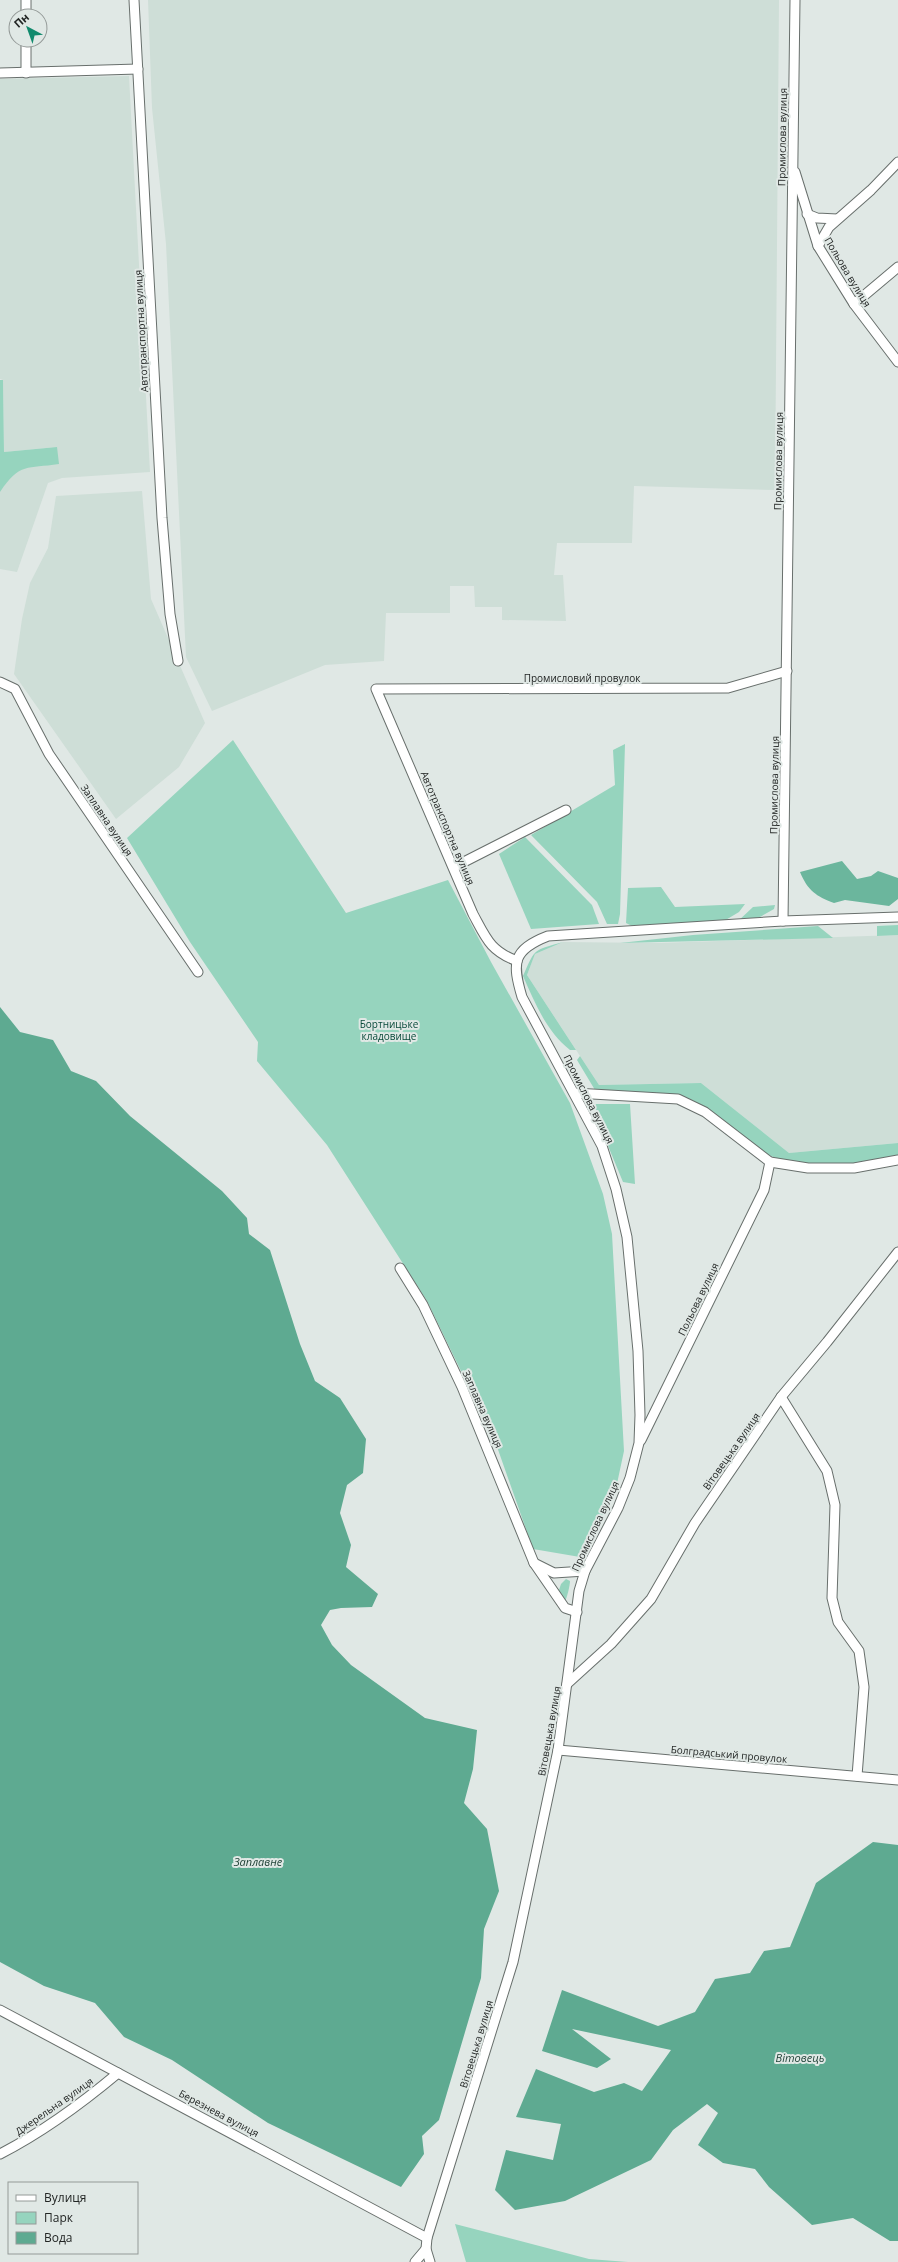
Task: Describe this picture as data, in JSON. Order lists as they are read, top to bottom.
{
  "streets": {
    "street": [
      "Промислова вулиця",
      "Польова вулиця",
      "Автотранспортна вулиця",
      "Промисловий провулок",
      "Заплавна вулиця",
      "Вітовецька вулиця",
      "Болградський провулок",
      "Джерельна вулиця",
      "Березнева вулиця"
    ]
  },
  "crossings": [
    ["Промислова вулиця", "Польова вулиця"],
    ["Промислова вулиця", "Автотранспортна вулиця"],
    ["Промислова вулиця", "Промисловий провулок"],
    ["Промислова вулиця", "Заплавна вулиця"],
    ["Промислова вулиця", "Вітовецька вулиця"],
    ["Автотранспортна вулиця", "Промисловий провулок"],
    ["Вітовецька вулиця", "Болградський провулок"],
    ["Вітовецька вулиця", "Березнева вулиця"],
    ["Джерельна вулиця", "Березнева вулиця"]
  ],
  "water": ["Заплавне", "Вітовець"],
  "parks": ["Бортницьке кладовище"],
  "legend": ["Вулиця", "Парк", "Вода"],
  "north": "top left"
}
